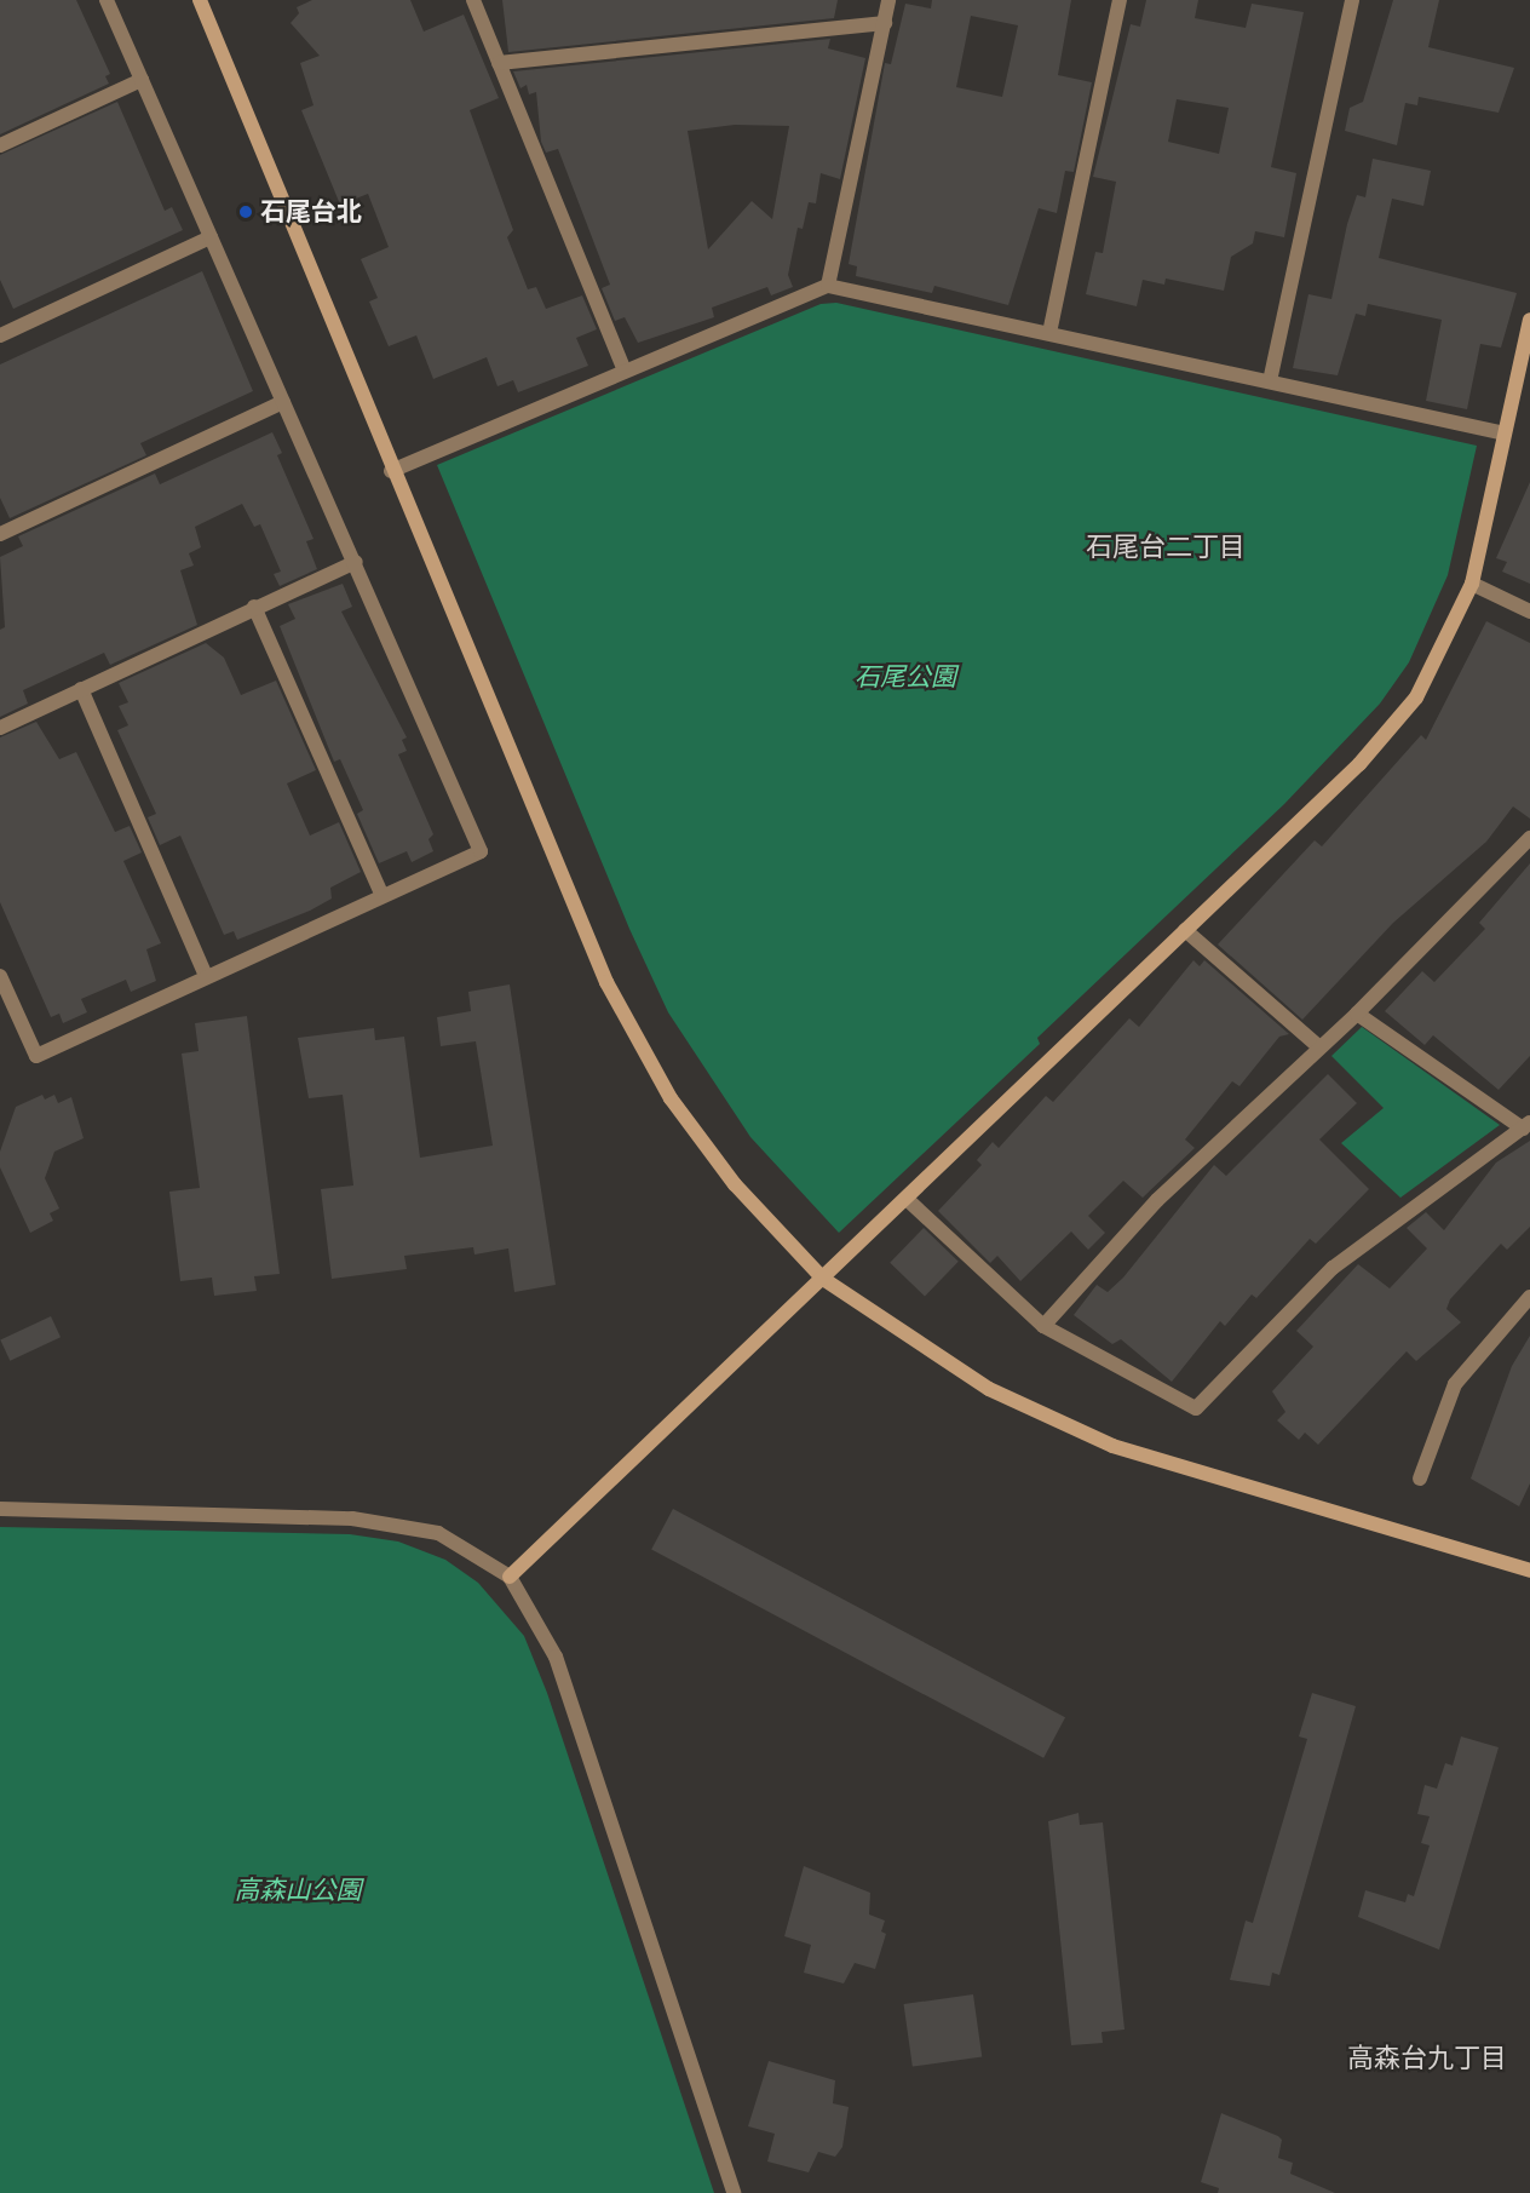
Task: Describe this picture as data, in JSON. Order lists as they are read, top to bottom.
{
  "districts": ["石尾台二丁目", "高森台九丁目"],
  "parks": ["石尾公園", "高森山公園"],
  "places": ["石尾台北"]
}
